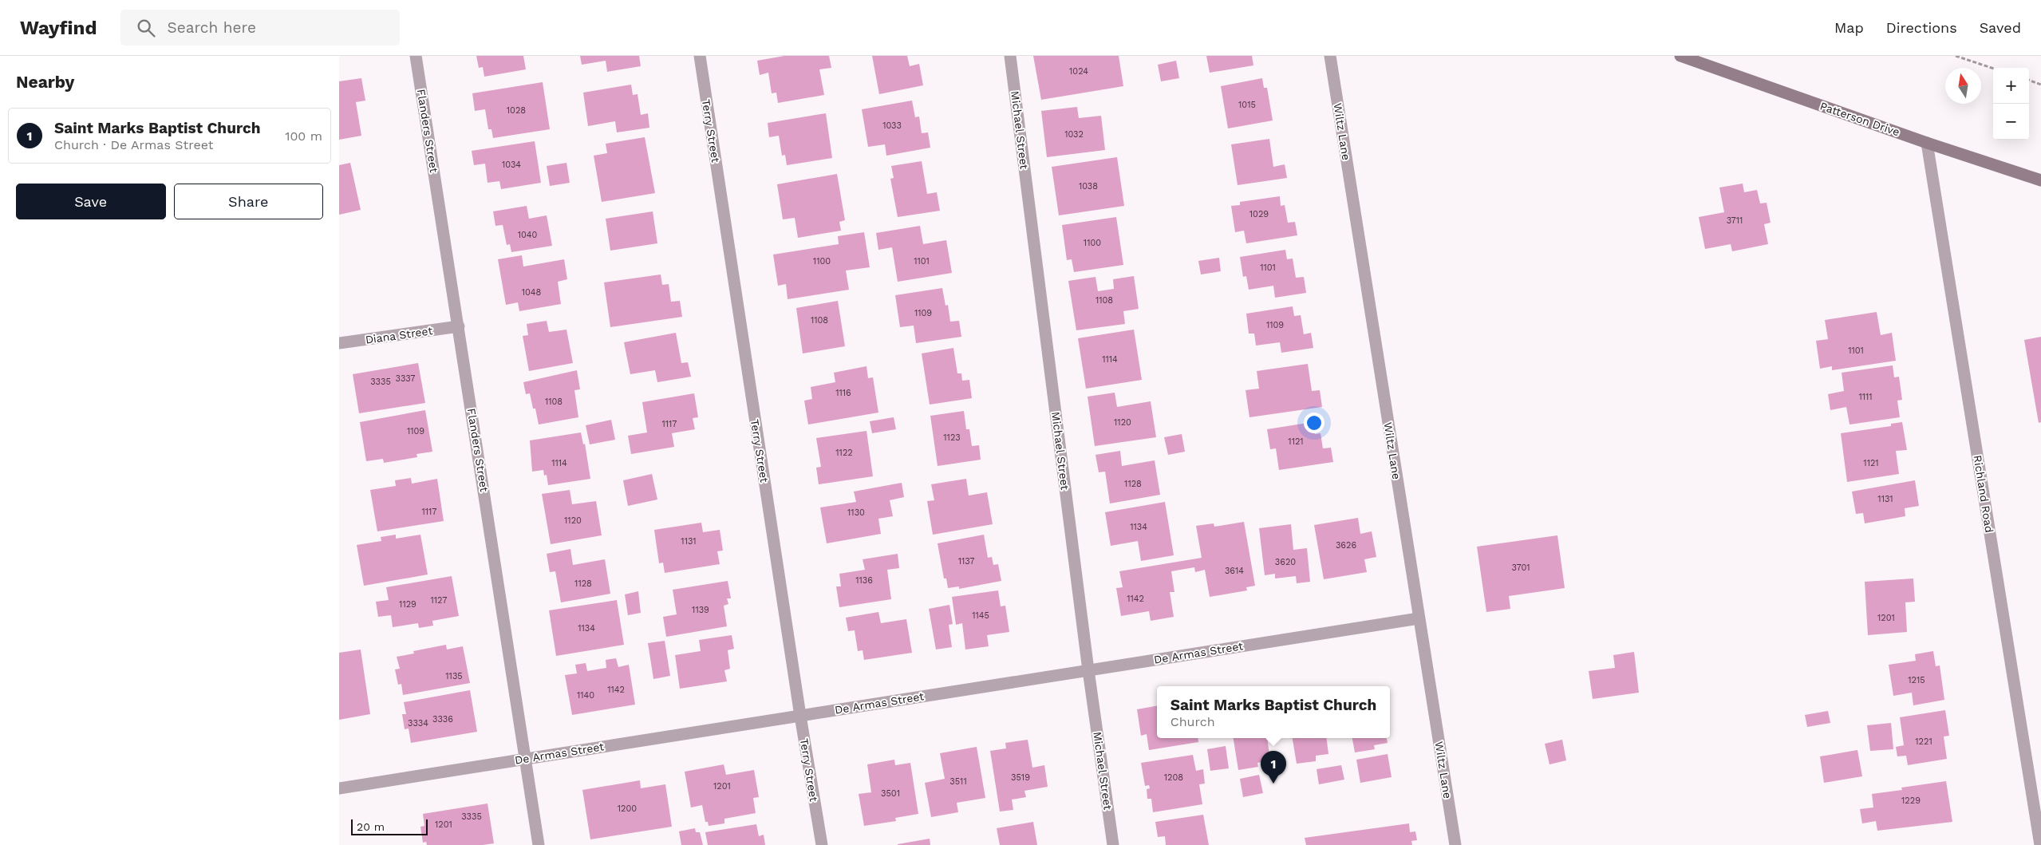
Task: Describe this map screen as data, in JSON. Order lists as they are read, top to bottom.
{
  "streets": {
    "street": [
      "Patterson Drive",
      "Michael Street",
      "Flanders Street",
      "Terry Street",
      "Wiltz Lane",
      "Diana Street",
      "Richland Road",
      "De Armas Street"
    ]
  },
  "crossings": [
    ["Patterson Drive", "Richland Road"],
    ["Michael Street", "De Armas Street"],
    ["Flanders Street", "Diana Street"],
    ["Flanders Street", "De Armas Street"],
    ["Terry Street", "De Armas Street"],
    ["Wiltz Lane", "De Armas Street"]
  ],
  "house_numbers": [
    "1024",
    "1015",
    "1028",
    "1033",
    "1032",
    "1034",
    "1038",
    "1029",
    "3711",
    "1040",
    "1100",
    "1100",
    "1101",
    "1101",
    "1048",
    "1108",
    "1109",
    "1108",
    "1109",
    "1101",
    "1114",
    "3337",
    "3335",
    "1116",
    "1111",
    "1108",
    "1120",
    "1117",
    "1109",
    "1123",
    "1121",
    "1122",
    "1114",
    "1121",
    "1128",
    "1131",
    "1117",
    "1130",
    "1120",
    "1134",
    "1131",
    "3626",
    "1137",
    "3620",
    "3701",
    "3614",
    "1136",
    "1128",
    "1142",
    "1127",
    "1129",
    "1139",
    "1145",
    "1201",
    "1134",
    "1135",
    "1215",
    "1142",
    "1140",
    "3336",
    "3334",
    "1221",
    "3519",
    "1208",
    "3511",
    "1201",
    "3501",
    "1229",
    "1200",
    "3335",
    "1201"
  ],
  "scale_bar": "20 m",
  "north": "top",
  "page": {
    "header": "Wayfind",
    "search": "Search here",
    "nav": ["Map", "Directions", "Saved"],
    "heading": "Nearby",
    "map_buttons": ["+", "−"],
    "list": [
      {
        "mark": "1",
        "name": "Saint Marks Baptist Church",
        "note": "Church · De Armas Street",
        "value": "100 m"
      }
    ],
    "buttons": ["Save", "Share"],
    "popup": ["Saint Marks Baptist Church", "Church"],
    "pins": "1",
    "scale": "20 m"
  }
}
